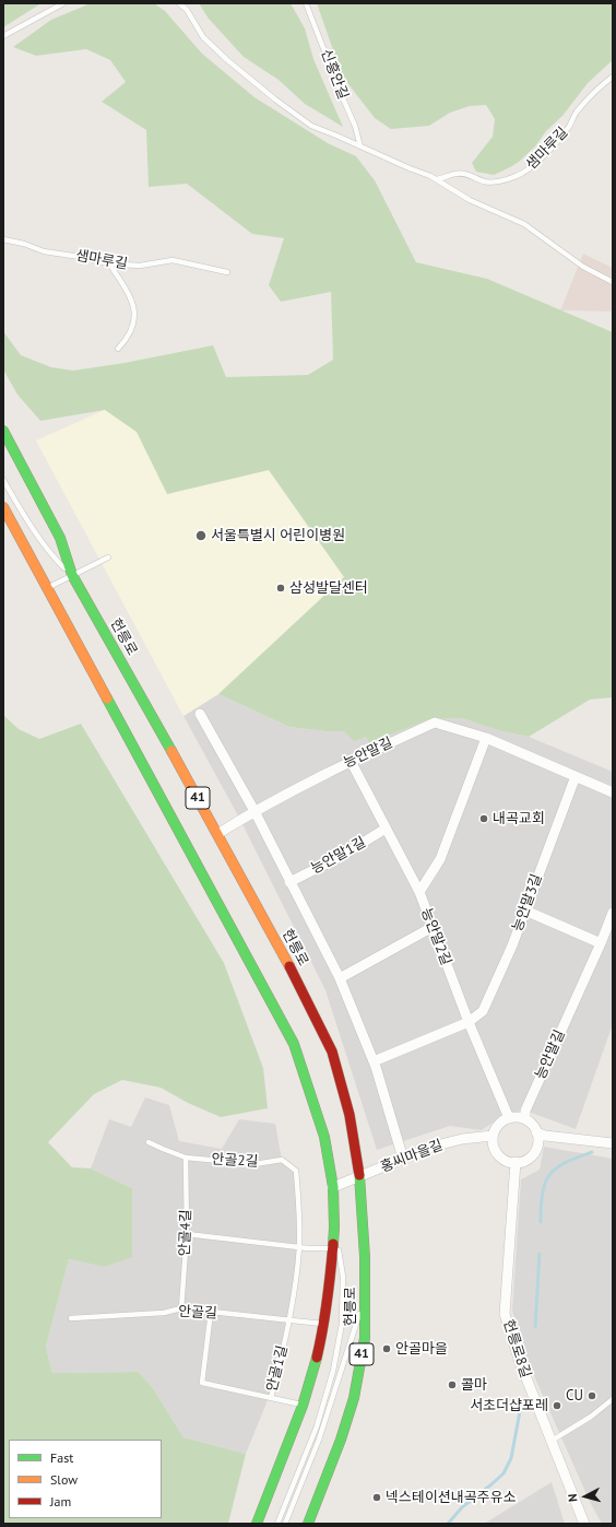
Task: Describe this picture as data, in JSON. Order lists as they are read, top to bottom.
{
  "streets": {
    "main road": ["헌릉로", "41"],
    "street": [
      "능안말길",
      "능안말1길",
      "능안말3길",
      "능안말2길",
      "홍씨마을길",
      "헌릉로8길"
    ],
    "lane": [
      "신흥안길",
      "샘마루길",
      "안골2길",
      "안골4길",
      "안골길",
      "안골1길"
    ]
  },
  "crossings": [
    ["헌릉로", "능안말길"],
    ["헌릉로", "홍씨마을길"],
    ["헌릉로", "안골길"],
    ["능안말길", "능안말3길"],
    ["능안말길", "능안말2길"],
    ["능안말길", "홍씨마을길"],
    ["능안말길", "헌릉로8길"],
    ["능안말1길", "능안말2길"],
    ["능안말3길", "능안말2길"],
    ["능안말2길", "홍씨마을길"],
    ["능안말2길", "헌릉로8길"],
    ["홍씨마을길", "헌릉로8길"],
    ["안골2길", "안골4길"],
    ["안골2길", "안골길"],
    ["안골2길", "안골1길"],
    ["안골4길", "안골길"],
    ["안골길", "안골1길"]
  ],
  "places": [
    "서울특별시 어린이병원",
    "삼성발달센터",
    "내곡교회",
    "안골마을",
    "콜마",
    "CU",
    "서초더샵포레",
    "넥스테이션내곡주유소"
  ],
  "legend": ["Fast", "Slow", "Jam"],
  "north": "left"
}
